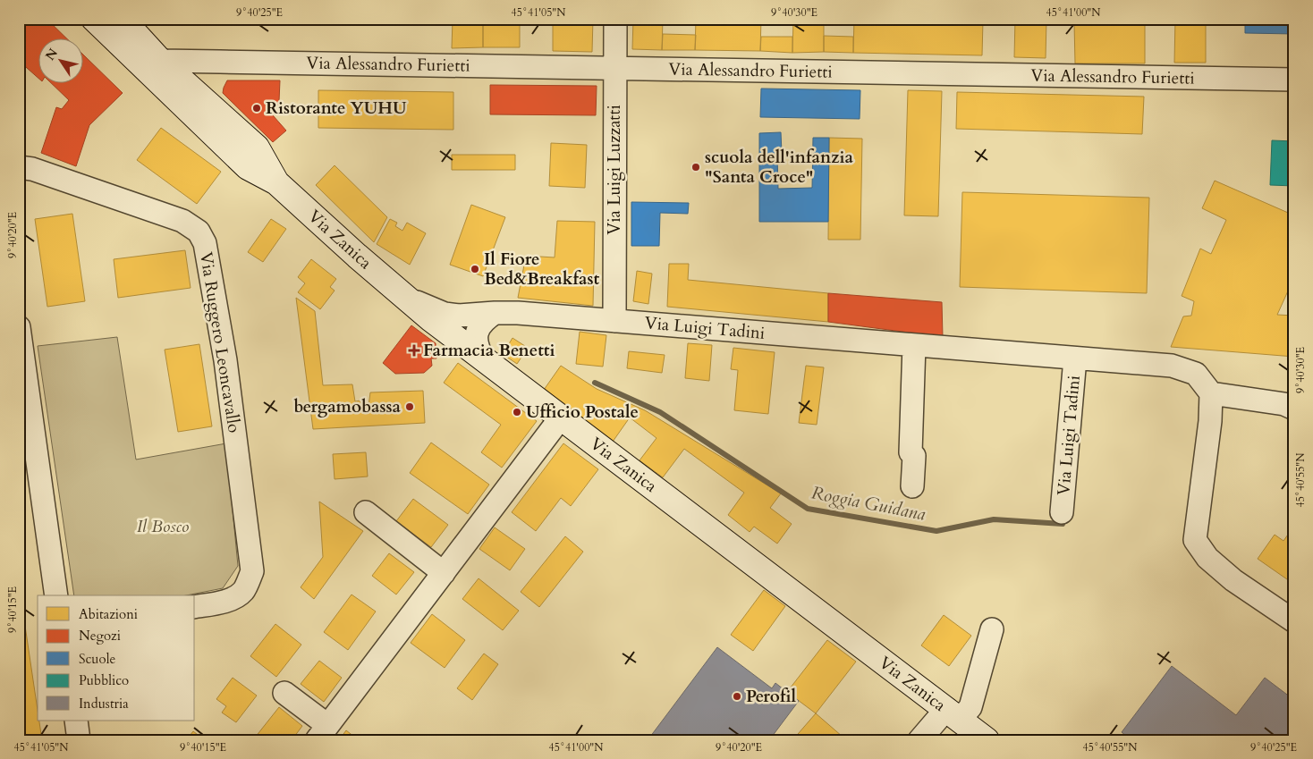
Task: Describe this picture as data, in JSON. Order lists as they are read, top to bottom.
{
  "streets": {
    "main road": ["Via Zanica"],
    "street": [
      "Via Alessandro Furietti",
      "Via Luigi Luzzatti",
      "Via Luigi Tadini",
      "Via Ruggero Leoncavallo"
    ]
  },
  "crossings": [
    ["Via Alessandro Furietti", "Via Luigi Luzzatti"],
    ["Via Alessandro Furietti", "Via Zanica"],
    ["Via Luigi Luzzatti", "Via Luigi Tadini"],
    ["Via Zanica", "Via Luigi Tadini"]
  ],
  "water": ["Roggia Guidana"],
  "parks": ["Il Bosco"],
  "places": {
    "other": [
      "Ristorante YUHU",
      "scuola dell'infanzia \"Santa Croce\"",
      "Il Fiore Bed&Breakfast",
      "bergamobassa",
      "Ufficio Postale",
      "Perofil"
    ],
    "health": ["Farmacia Benetti"]
  },
  "legend": [
    "Abitazioni",
    "Negozi",
    "Scuole",
    "Pubblico",
    "Industria"
  ],
  "north": "top left",
  "coordinates": [
    "9°40'25\"E",
    "45°41'05\"N",
    "9°40'30\"E",
    "45°41'00\"N",
    "9°40'20\"E",
    "45°40'55\"N",
    "9°40'15\"E"
  ]
}
